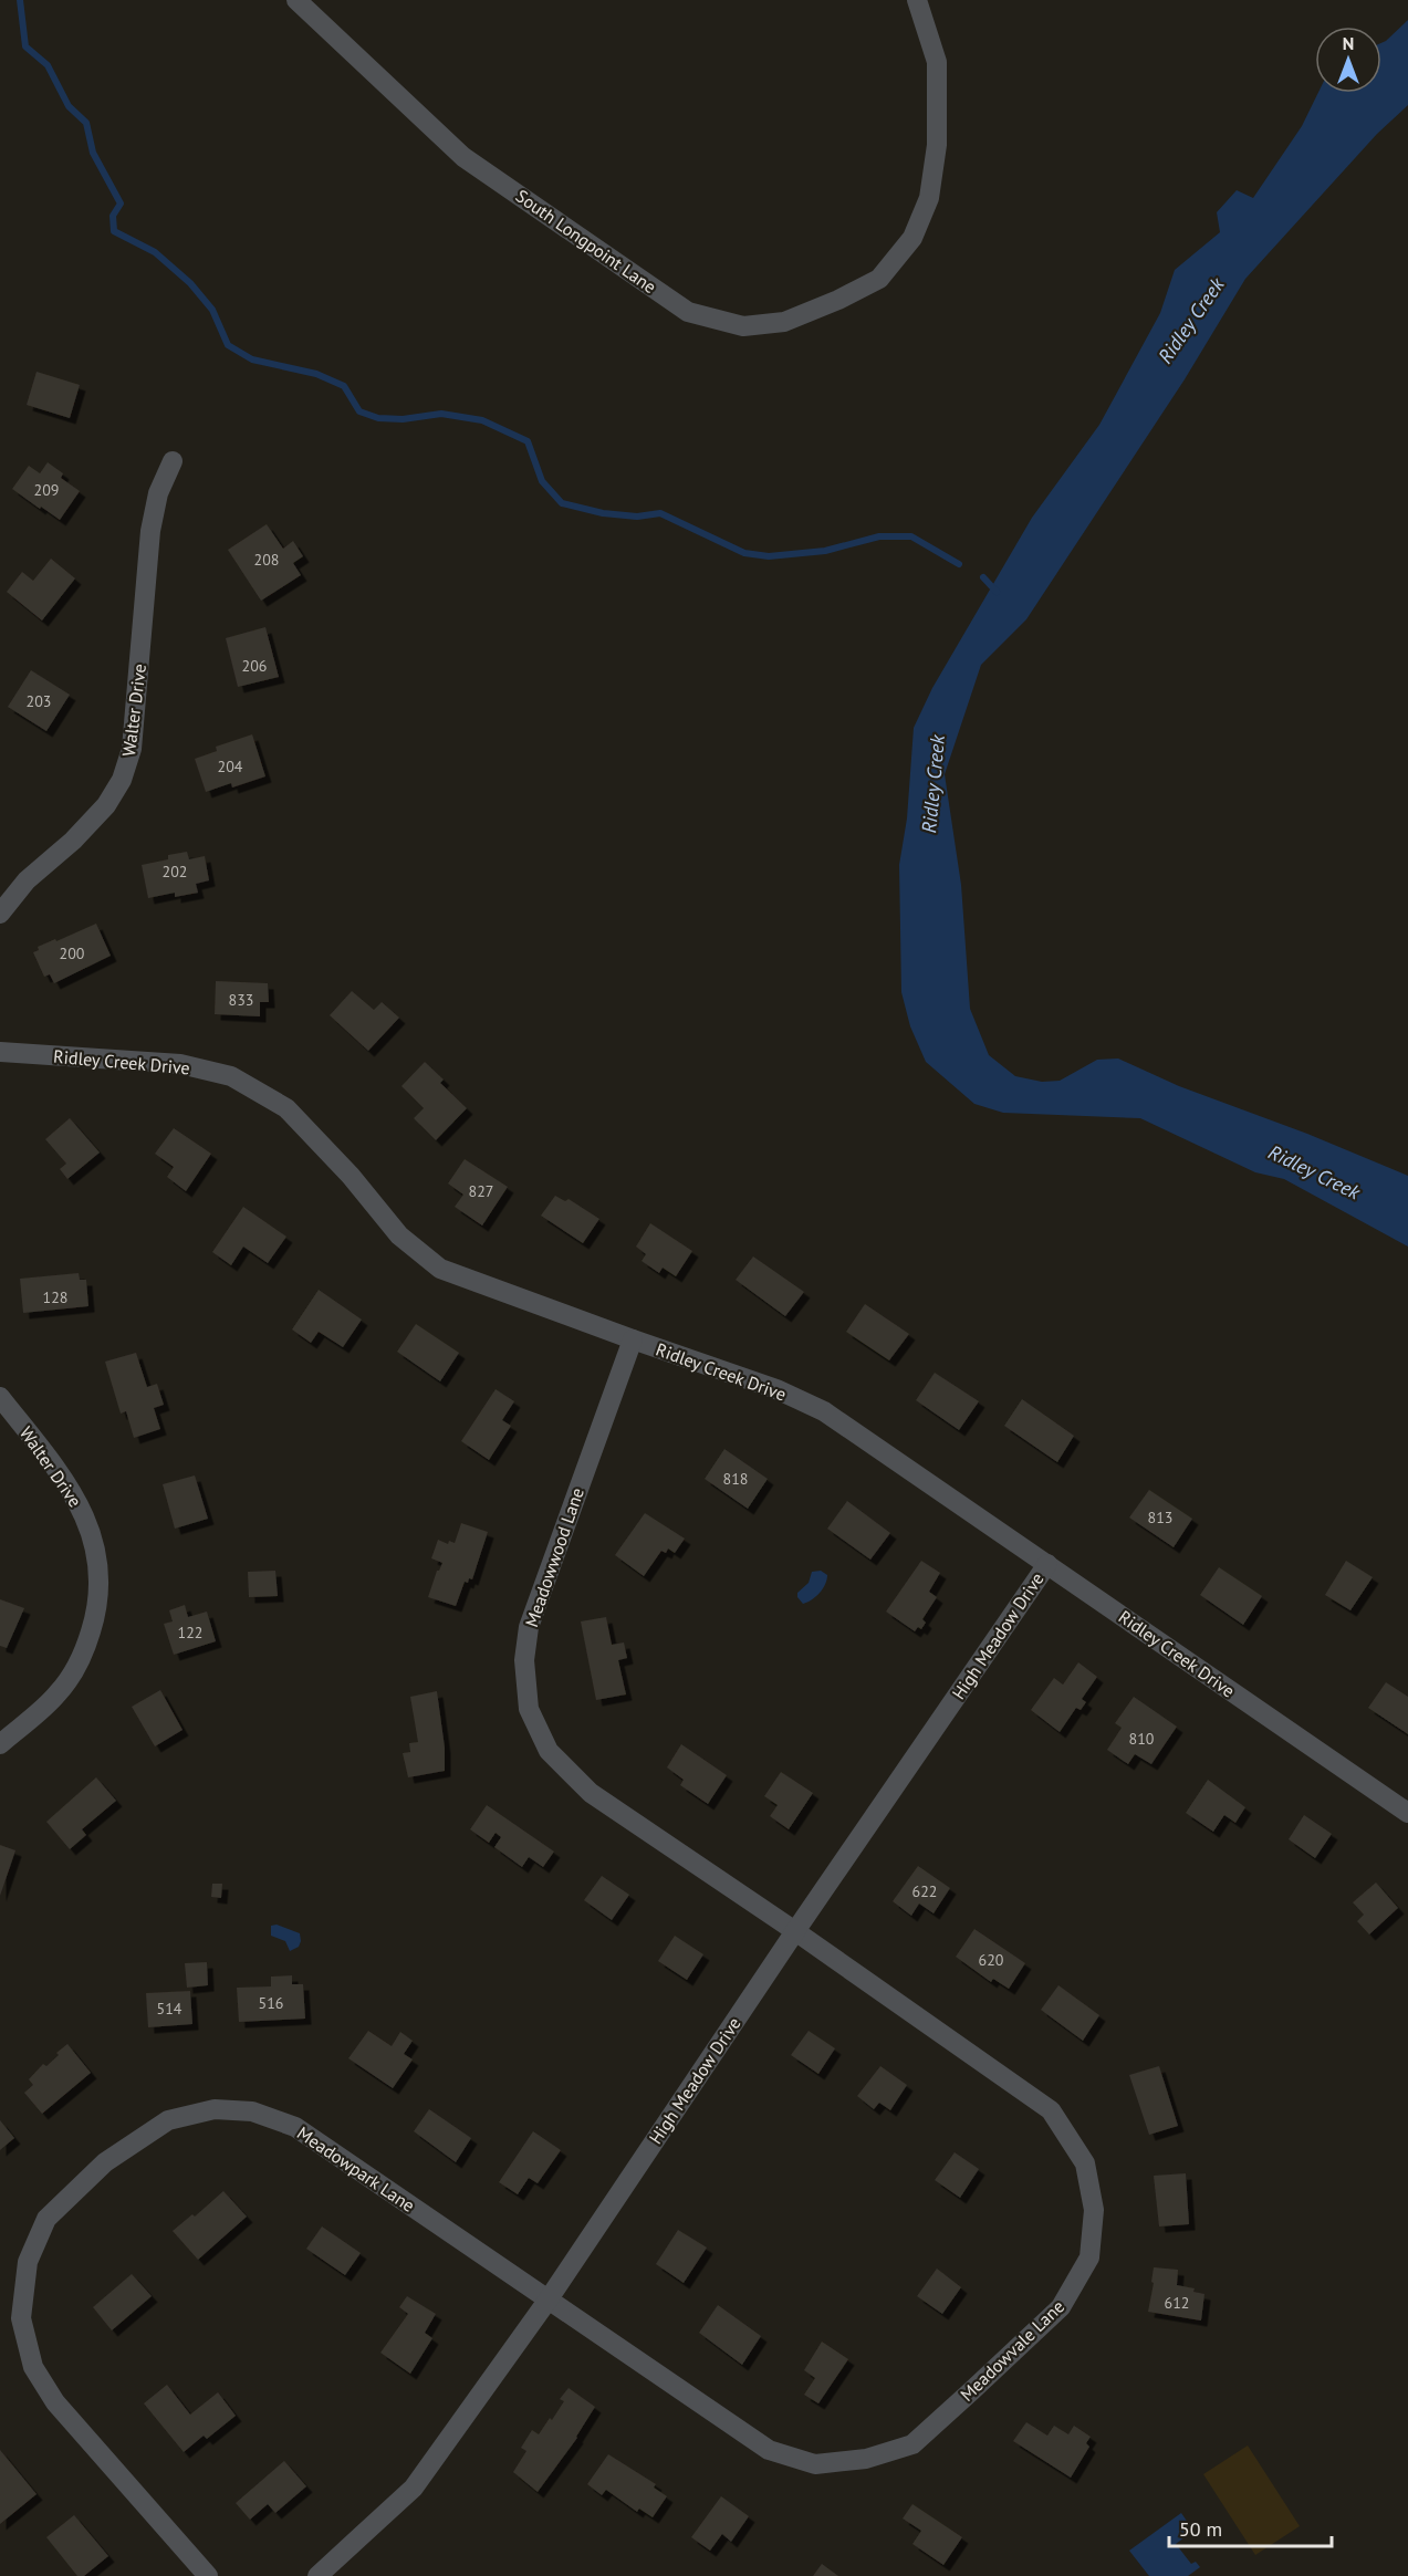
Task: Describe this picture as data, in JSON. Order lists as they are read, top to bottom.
{
  "streets": {
    "street": [
      "South Longpoint Lane",
      "Walter Drive",
      "Ridley Creek Drive",
      "Meadowwood Lane",
      "High Meadow Drive",
      "Meadowpark Lane",
      "Meadowvale Lane"
    ]
  },
  "crossings": [
    ["Ridley Creek Drive", "Meadowwood Lane"],
    ["Ridley Creek Drive", "High Meadow Drive"],
    ["Meadowwood Lane", "High Meadow Drive"],
    ["Meadowwood Lane", "Meadowvale Lane"],
    ["High Meadow Drive", "Meadowpark Lane"],
    ["High Meadow Drive", "Meadowvale Lane"],
    ["Meadowpark Lane", "Meadowvale Lane"]
  ],
  "water": ["Ridley Creek"],
  "house_numbers": [
    "209",
    "208",
    "206",
    "203",
    "204",
    "202",
    "200",
    "833",
    "827",
    "128",
    "818",
    "813",
    "122",
    "810",
    "622",
    "620",
    "516",
    "514",
    "612"
  ],
  "scale_bar": "50 m",
  "north": "top"
}
